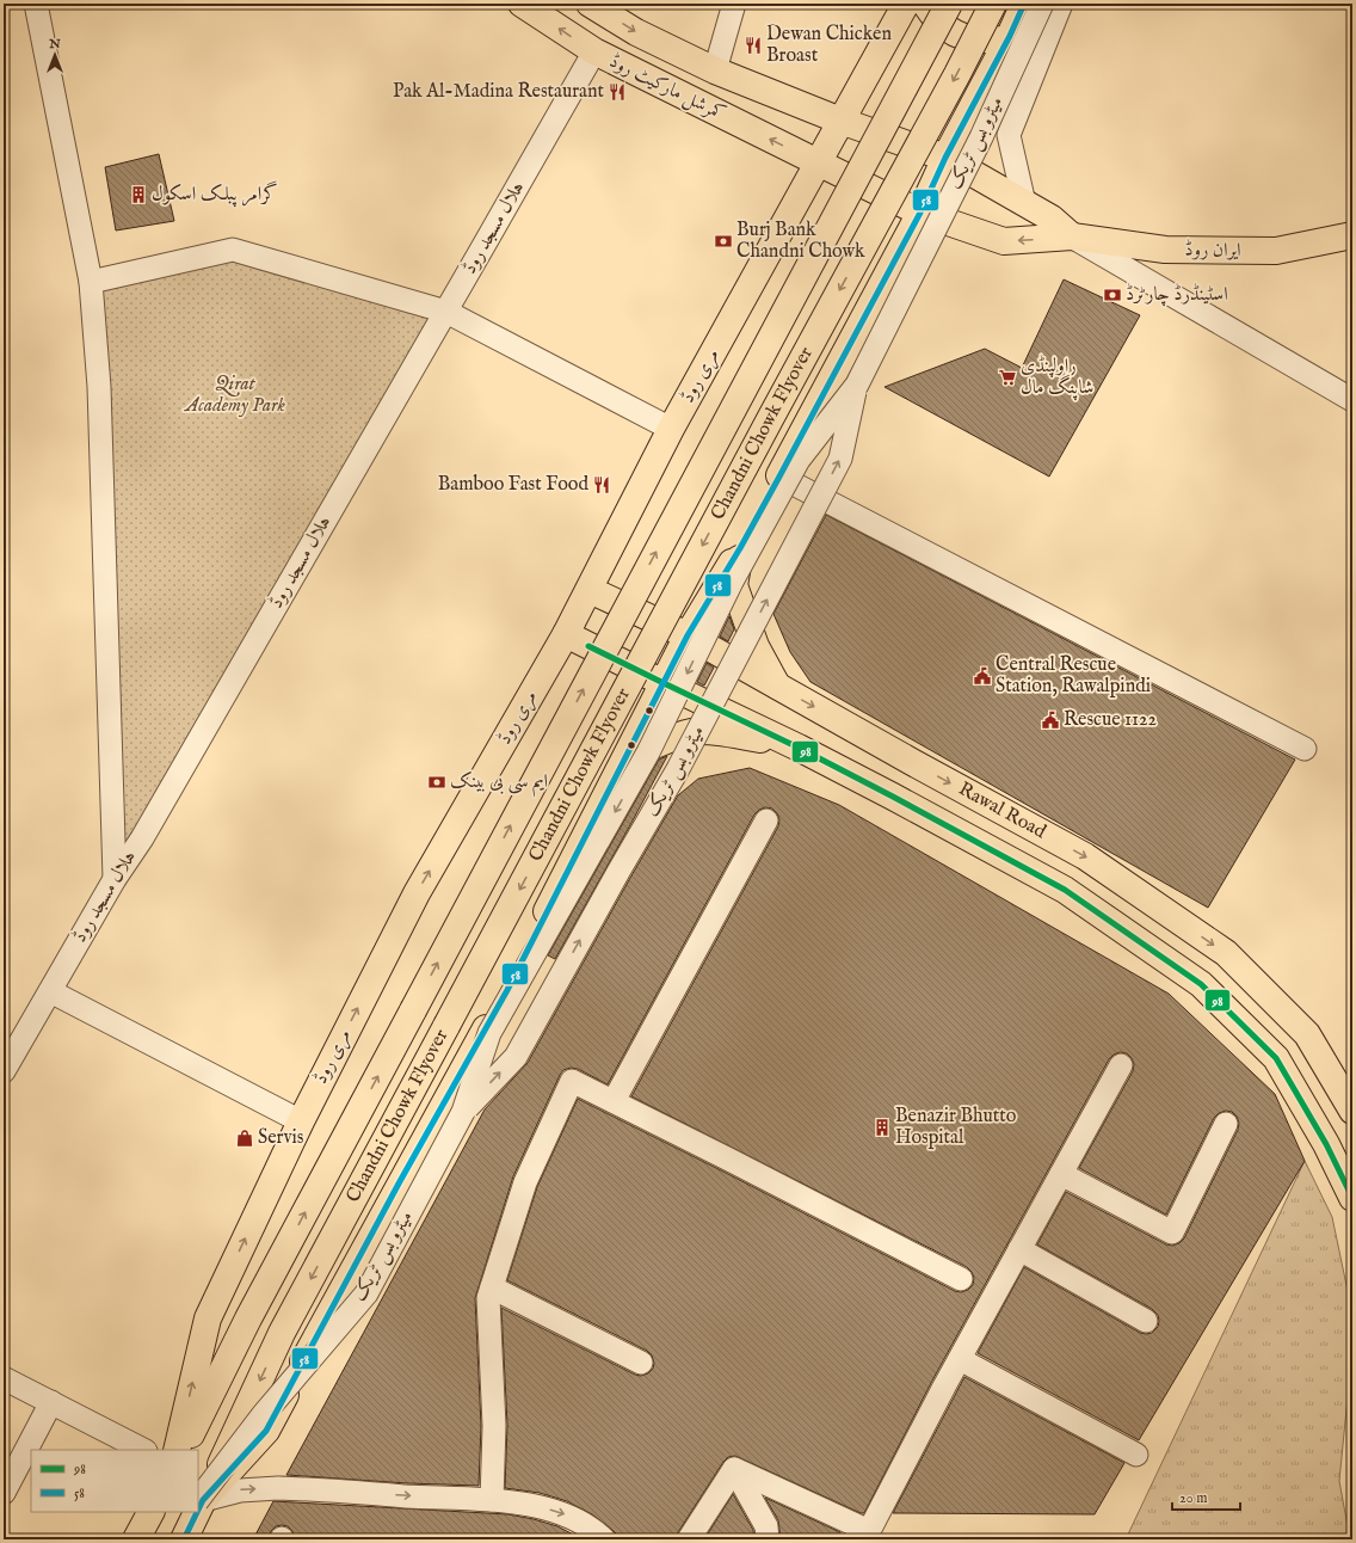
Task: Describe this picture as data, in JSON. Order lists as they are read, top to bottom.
{
  "streets": {
    "main road": [
      "کمرشل مارکیٹ روڈ",
      "ایران روڈ",
      "مری روڈ",
      "Chandni Chowk Flyover",
      "Rawal Road"
    ],
    "street": ["میٹرو بس ٹریک", "ہلال مسجد روڈ"]
  },
  "crossings": [
    ["کمرشل مارکیٹ روڈ", "ہلال مسجد روڈ"],
    ["کمرشل مارکیٹ روڈ", "ایران روڈ"],
    ["کمرشل مارکیٹ روڈ", "مری روڈ"],
    ["ایران روڈ", "مری روڈ"],
    ["مری روڈ", "Rawal Road"]
  ],
  "parks": ["Qirat Academy Park"],
  "places": {
    "restaurant": ["Dewan Chicken Broast", "Pak Al-Madina Restaurant", "Bamboo Fast Food"],
    "building": ["گرامر پبلک اسکول", "Benazir Bhutto Hospital"],
    "bank": ["Burj Bank Chandni Chowk", "اسٹینڈرڈ چارٹرڈ", "ایم سی بی بینک"],
    "supermarket": ["راولپنڈی شاپنگ مال"],
    "public building": ["Central Rescue Station, Rawalpindi", "Rescue 1122"],
    "shop": ["Servis"]
  },
  "lines": ["transit line 58", "transit line 98"],
  "legend": ["98", "58"],
  "scale_bar": "20 m",
  "north": "top"
}
